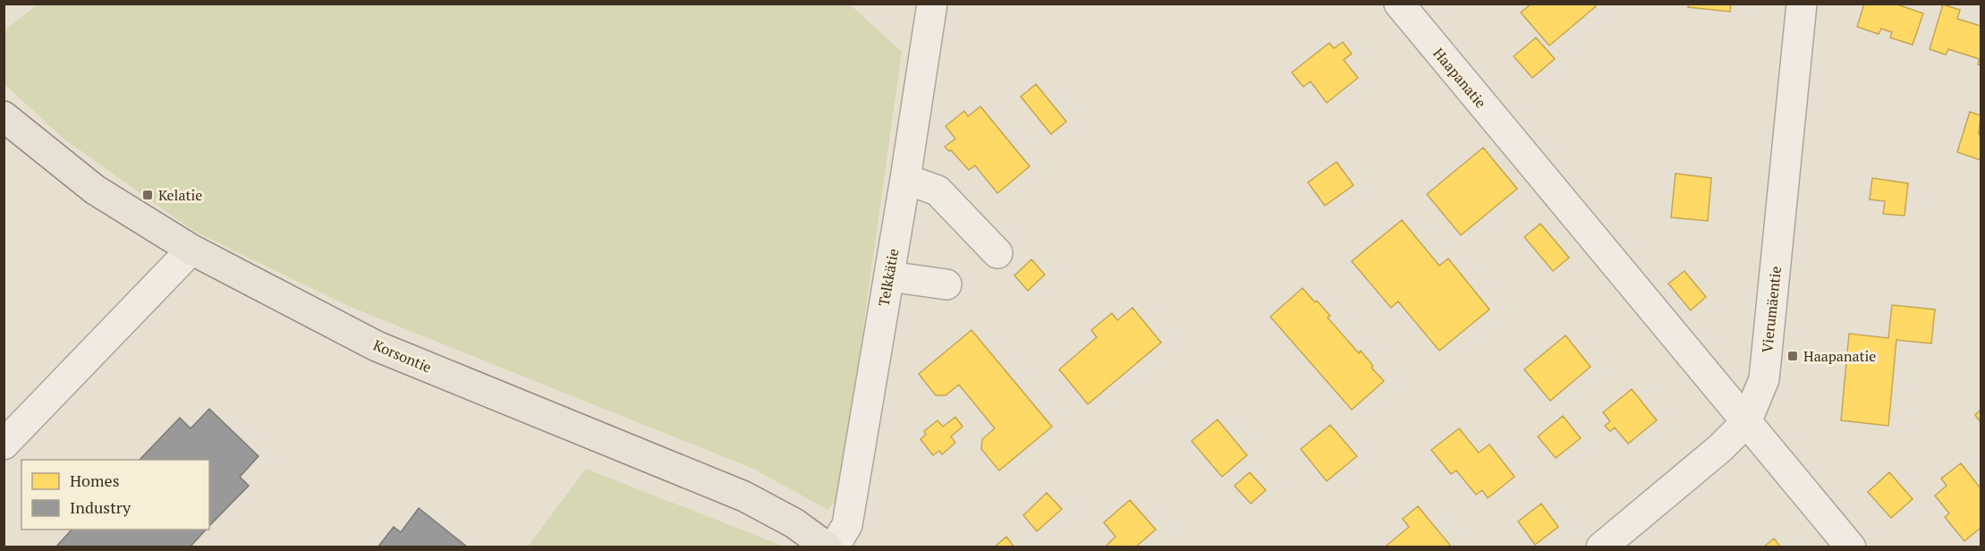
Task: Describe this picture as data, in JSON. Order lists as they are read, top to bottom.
{
  "streets": {
    "main road": ["Korsontie"],
    "street": ["Haapanatie", "Telkkätie", "Vierumäentie"]
  },
  "crossings": [
    ["Haapanatie", "Vierumäentie"]
  ],
  "places": {
    "transit": ["Kelatie", "Haapanatie"]
  },
  "legend": ["Homes", "Industry"]
}
